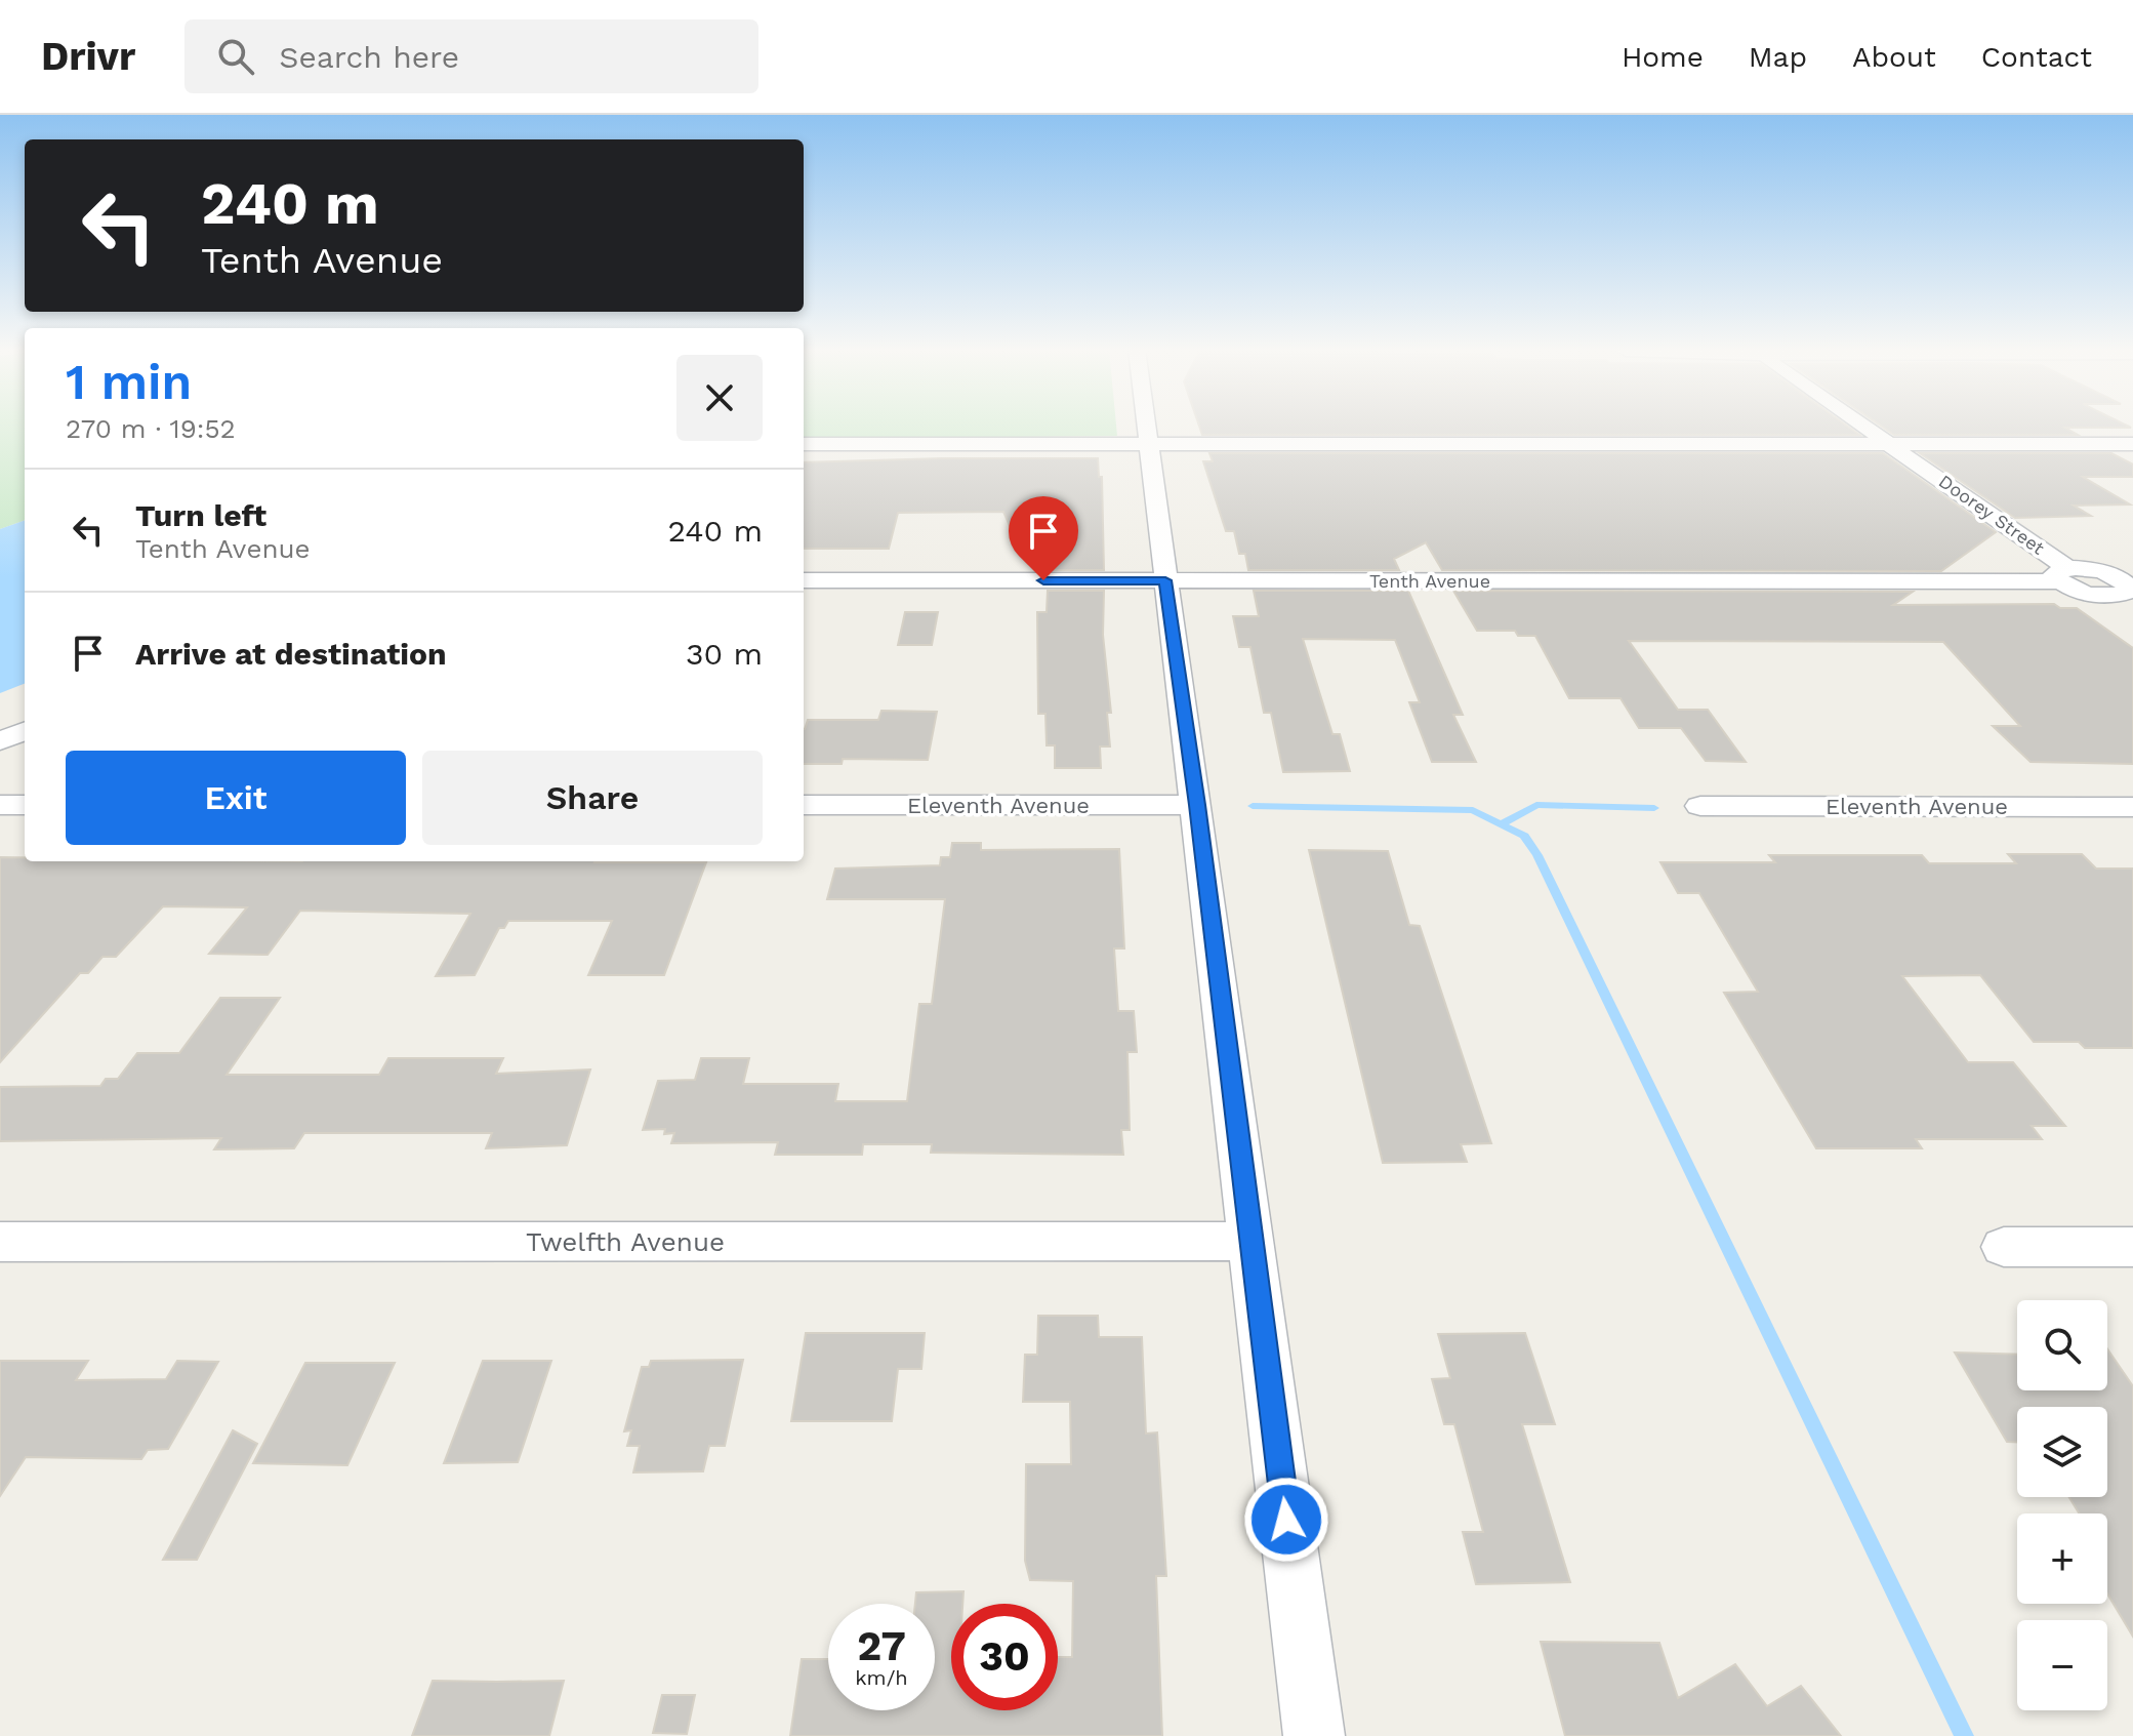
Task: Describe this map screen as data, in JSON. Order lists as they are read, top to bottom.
{
  "streets": {
    "street": [
      "Doorey Street",
      "Tenth Avenue",
      "Eleventh Avenue",
      "Twelfth Avenue"
    ]
  },
  "crossings": [
    ["Doorey Street", "Tenth Avenue"]
  ],
  "page": {
    "header": "Drivr",
    "search": "Search here",
    "nav": [
      "Home",
      "Map",
      "About",
      "Contact"
    ],
    "turn": ["240 m", "Tenth Avenue"],
    "heading": ["1 min", "270 m · 19:52"],
    "list": [
      {
        "name": "Turn left",
        "note": "Tenth Avenue",
        "value": "240 m"
      },
      {
        "name": "Arrive at destination",
        "value": "30 m"
      }
    ],
    "buttons": ["Exit", "Share"],
    "map_buttons": ["+", "−"],
    "speed": "27 km/h",
    "limit": "30"
  }
}
